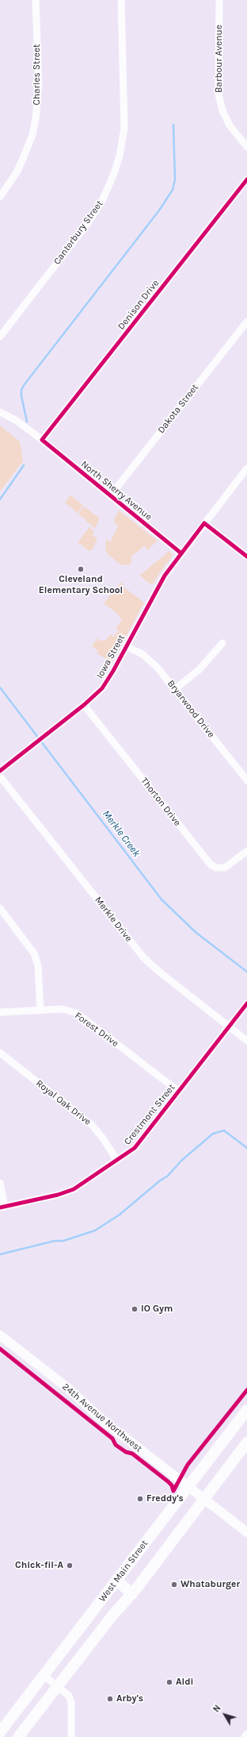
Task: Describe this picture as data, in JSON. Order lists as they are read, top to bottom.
{
  "streets": {
    "main road": ["24th Avenue Northwest", "West Main Street"],
    "street": [
      "Barbour Avenue",
      "Charles Street",
      "Canterbury Street",
      "Denison Drive",
      "Dakota Street",
      "North Sherry Avenue",
      "Iowa Street",
      "Bryarwood Drive",
      "Thorton Drive",
      "Merkle Drive",
      "Forest Drive",
      "Royal Oak Drive",
      "Crestmont Street"
    ]
  },
  "crossings": [
    ["Denison Drive", "North Sherry Avenue"],
    ["Dakota Street", "North Sherry Avenue"],
    ["North Sherry Avenue", "Iowa Street"],
    ["Iowa Street", "Bryarwood Drive"],
    ["Iowa Street", "Thorton Drive"],
    ["Merkle Drive", "Crestmont Street"],
    ["Forest Drive", "Crestmont Street"],
    ["Royal Oak Drive", "Crestmont Street"],
    ["24th Avenue Northwest", "West Main Street"]
  ],
  "water": ["Merkle Creek"],
  "places": [
    "Cleveland Elementary School",
    "IO Gym",
    "Freddy's",
    "Chick-fil-A",
    "Whataburger",
    "Aldi",
    "Arby's"
  ],
  "north": "top left"
}
